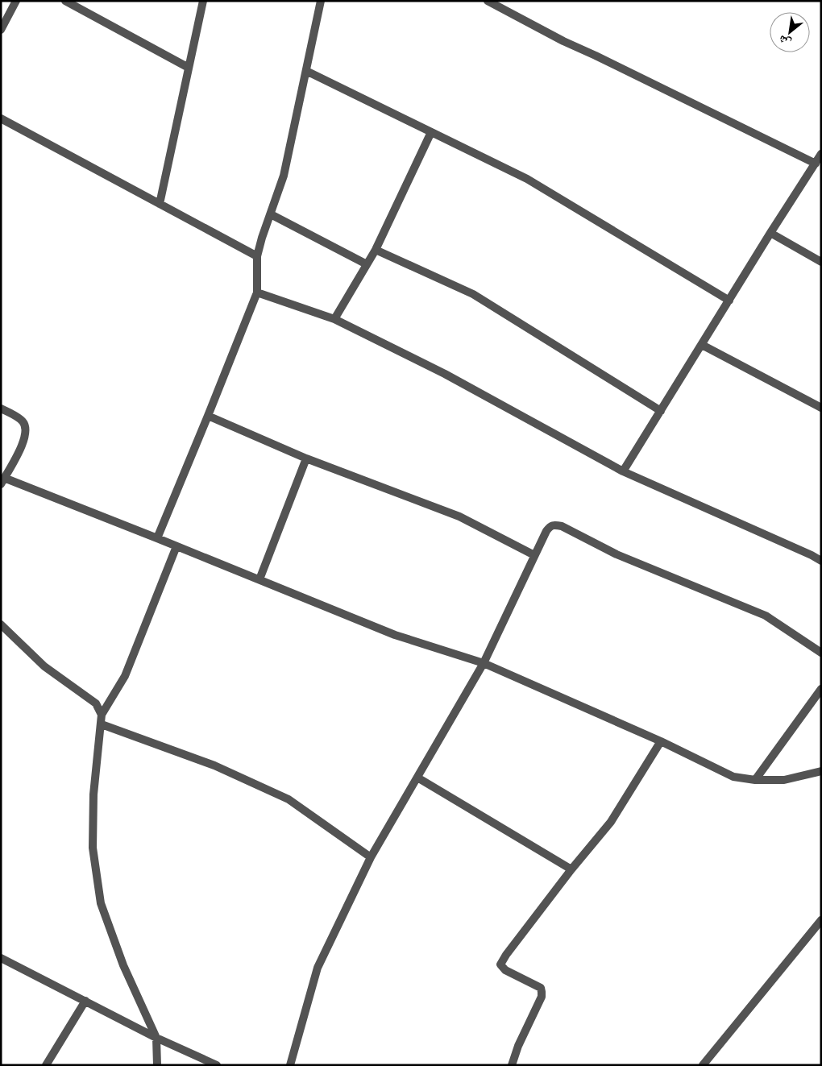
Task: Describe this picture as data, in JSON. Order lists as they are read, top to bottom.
{
  "north": "bottom left"
}
